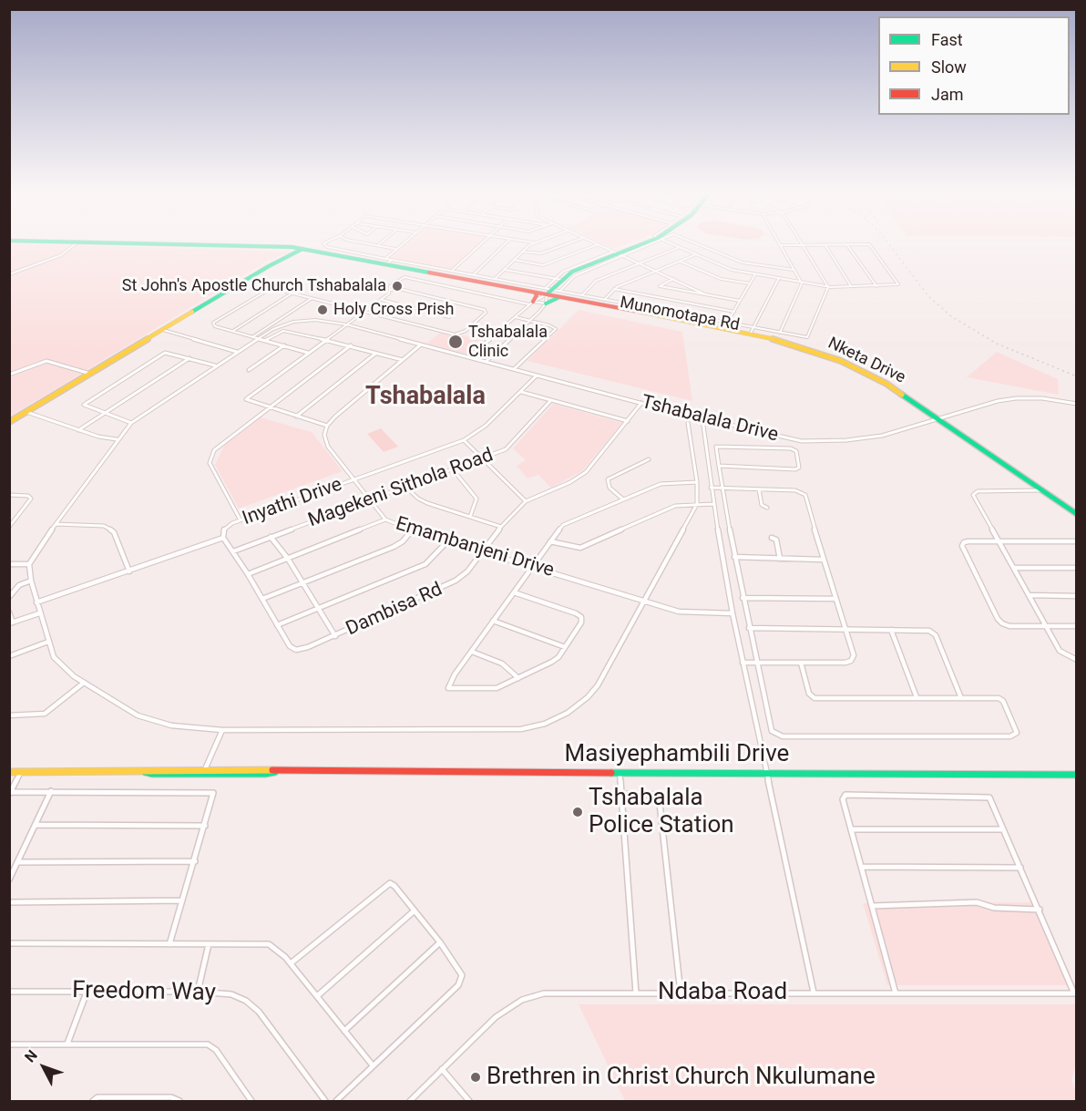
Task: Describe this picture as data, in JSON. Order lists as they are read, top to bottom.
{
  "streets": {
    "street": [
      "Munomotapa Rd",
      "Nketa Drive",
      "Tshabalala Drive",
      "Magekeni Sithola Road",
      "Inyathi Drive",
      "Emambanjeni Drive",
      "Dambisa Rd",
      "Masiyephambili Drive",
      "Freedom Way",
      "Ndaba Road"
    ]
  },
  "crossings": [
    ["Munomotapa Rd", "Nketa Drive"],
    ["Nketa Drive", "Tshabalala Drive"],
    ["Tshabalala Drive", "Inyathi Drive"],
    ["Magekeni Sithola Road", "Emambanjeni Drive"],
    ["Inyathi Drive", "Emambanjeni Drive"],
    ["Emambanjeni Drive", "Dambisa Rd"]
  ],
  "districts": ["Tshabalala"],
  "places": [
    "St John's Apostle Church Tshabalala",
    "Holy Cross Prish",
    "Tshabalala Clinic",
    "Tshabalala Police Station",
    "Brethren in Christ Church Nkulumane"
  ],
  "legend": ["Fast", "Slow", "Jam"],
  "north": "top left"
}
